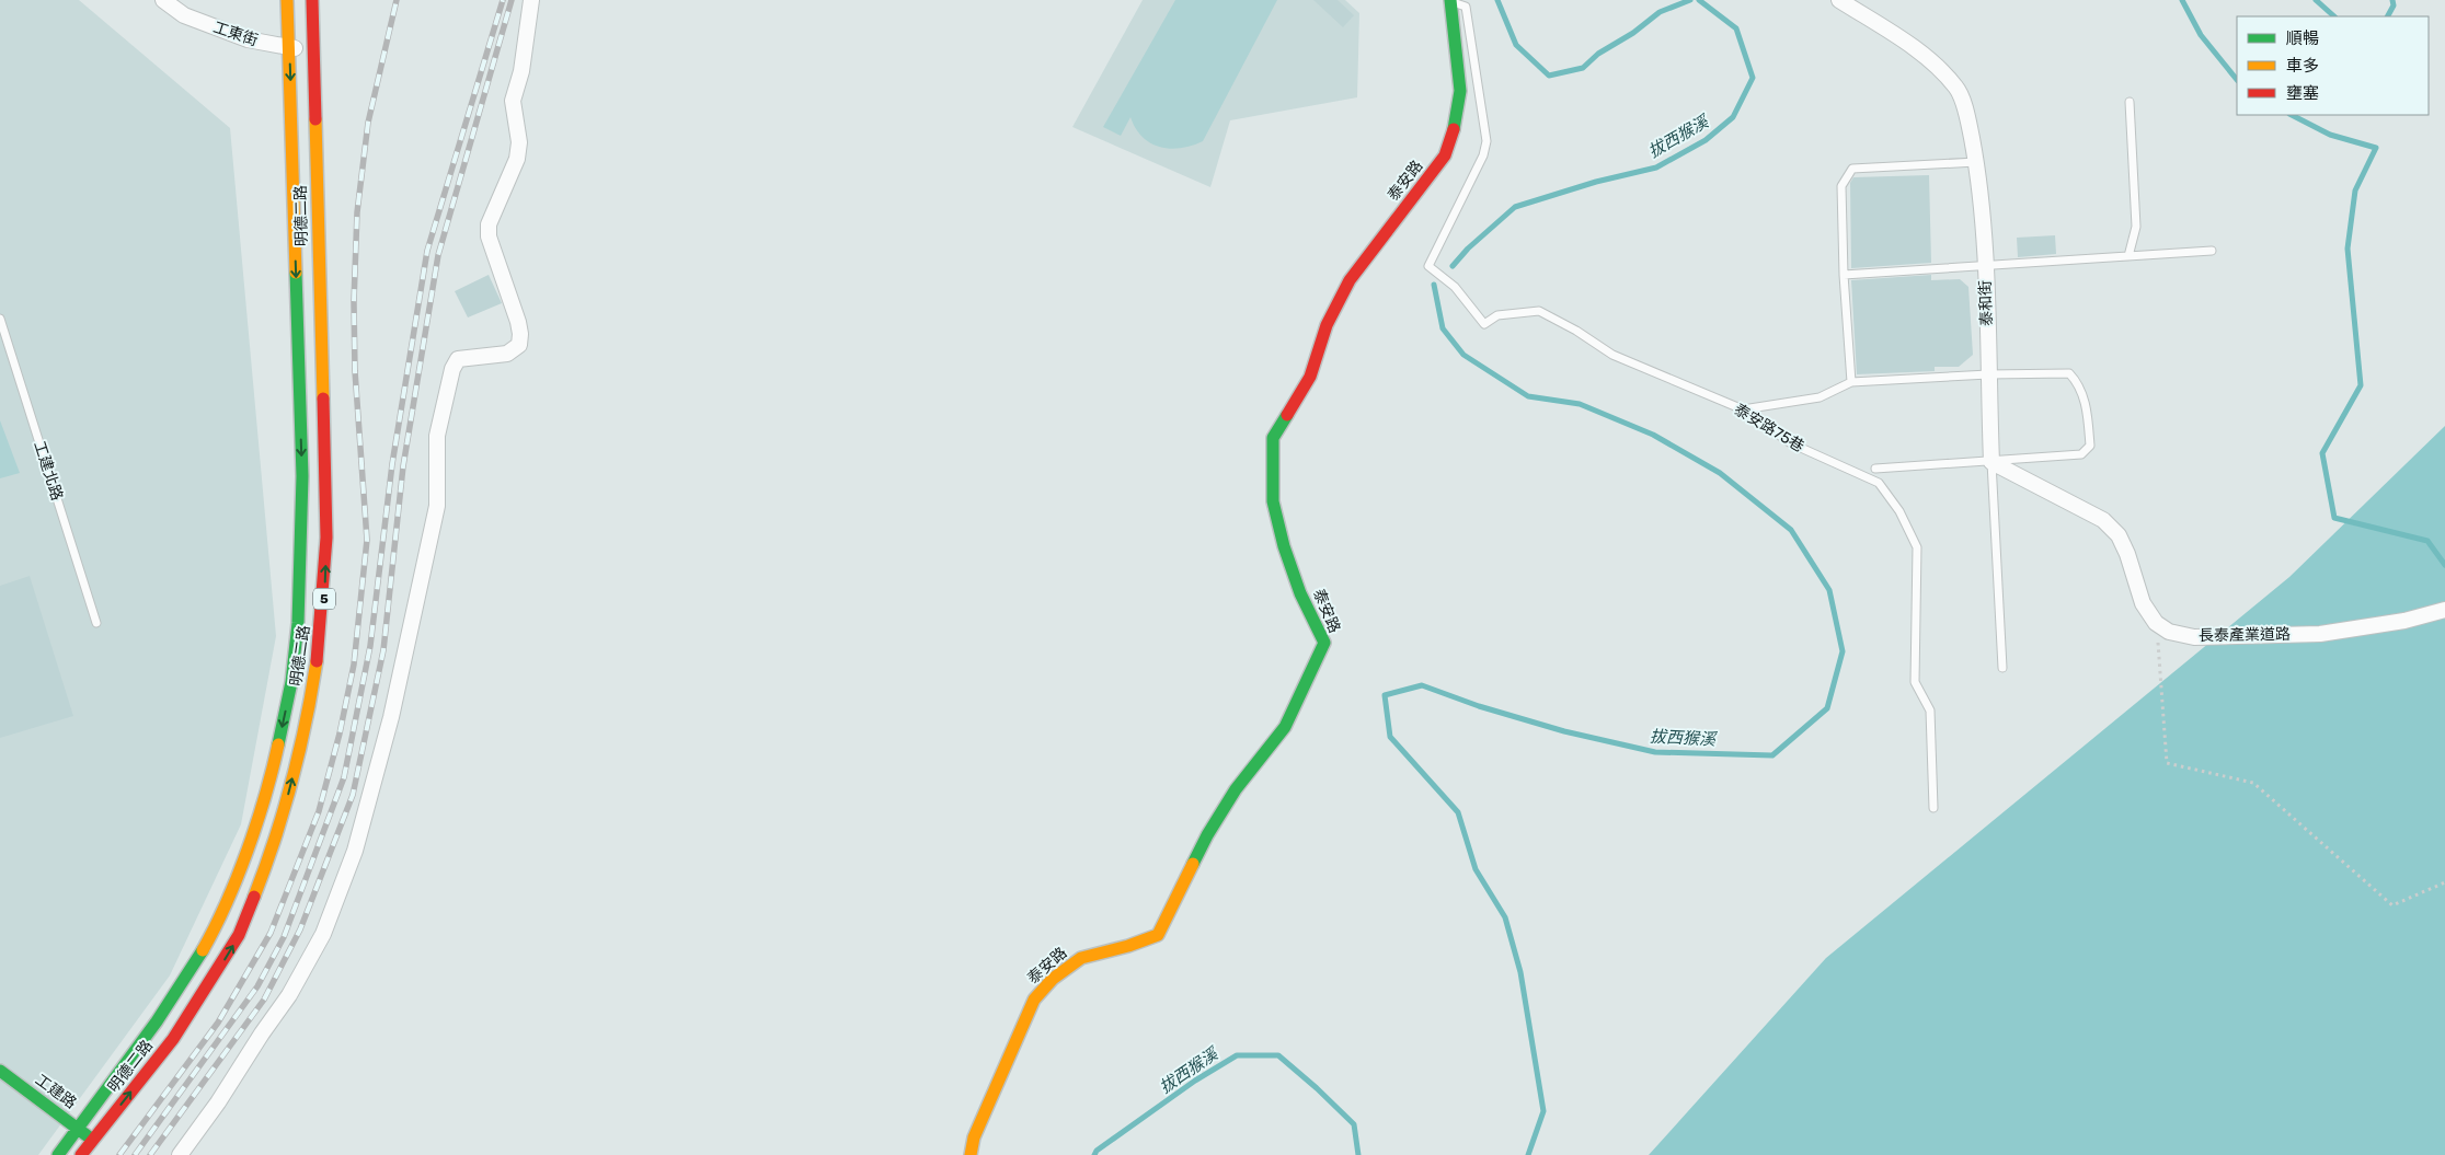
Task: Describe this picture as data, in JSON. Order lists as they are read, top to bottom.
{
  "streets": {
    "main road": [
      "泰安路",
      "明德二路",
      "5",
      "工建路"
    ],
    "street": ["工東街", "泰和街", "長泰產業道路"],
    "lane": ["泰安路75巷", "工建北路"]
  },
  "crossings": [
    ["工東街", "明德二路"],
    ["泰安路", "泰安路75巷"],
    ["明德二路", "工建路"]
  ],
  "water": ["拔西猴溪"],
  "legend": ["順暢", "車多", "壅塞"]
}
